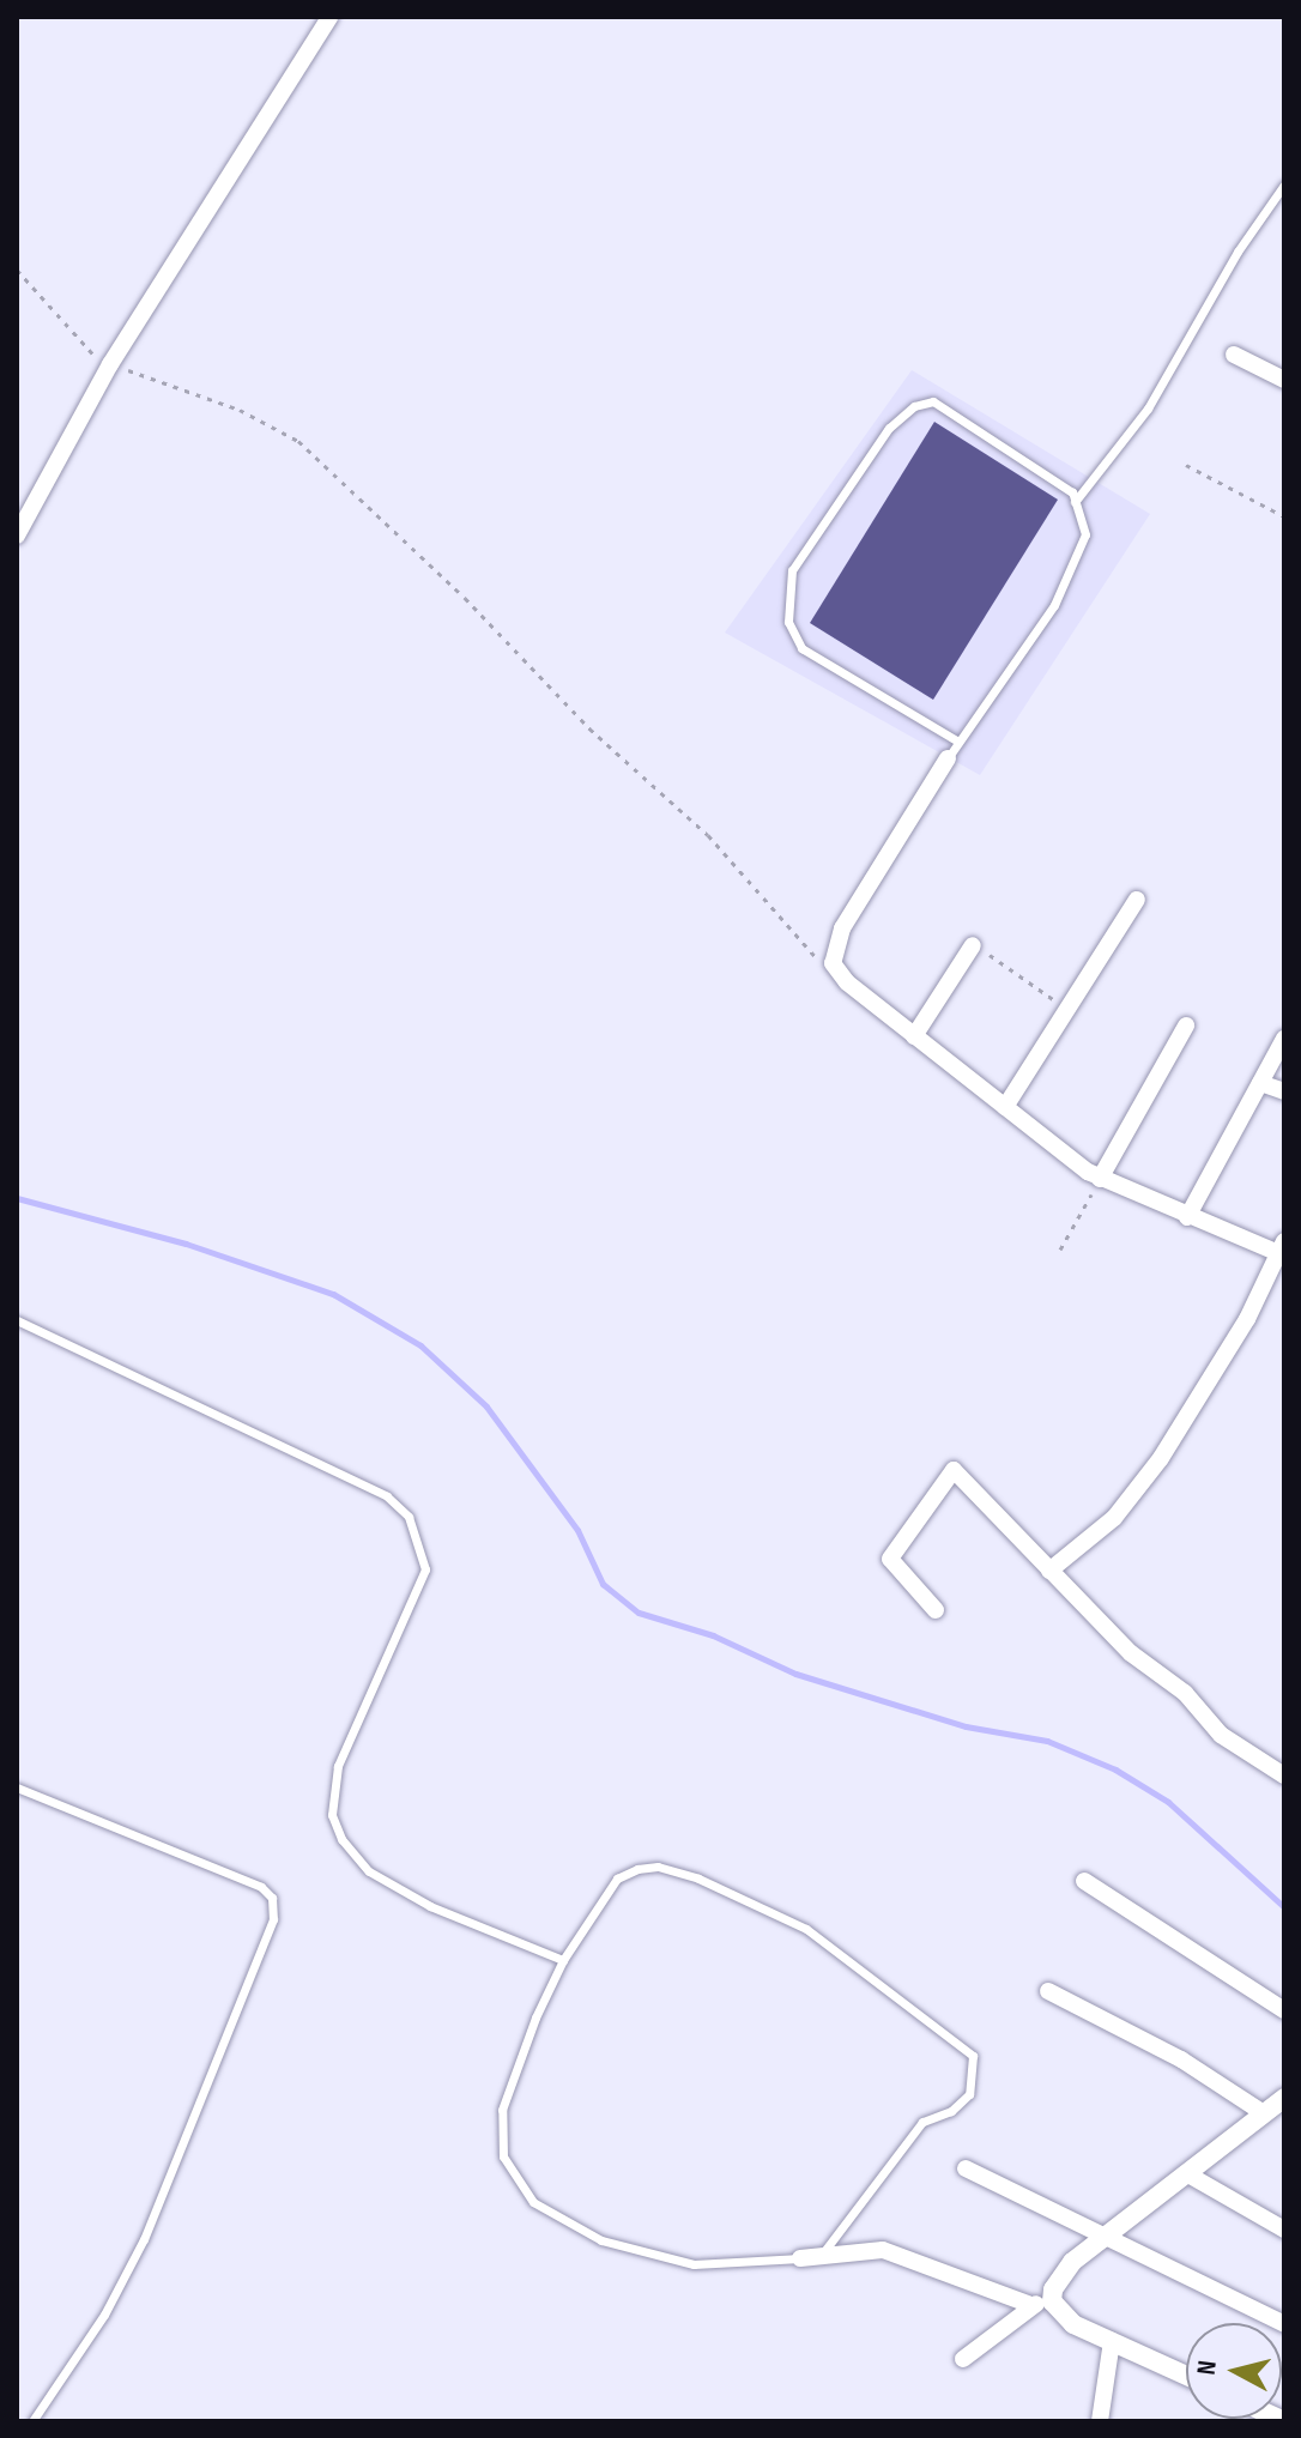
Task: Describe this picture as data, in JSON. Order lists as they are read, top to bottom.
{
  "north": "left"
}
